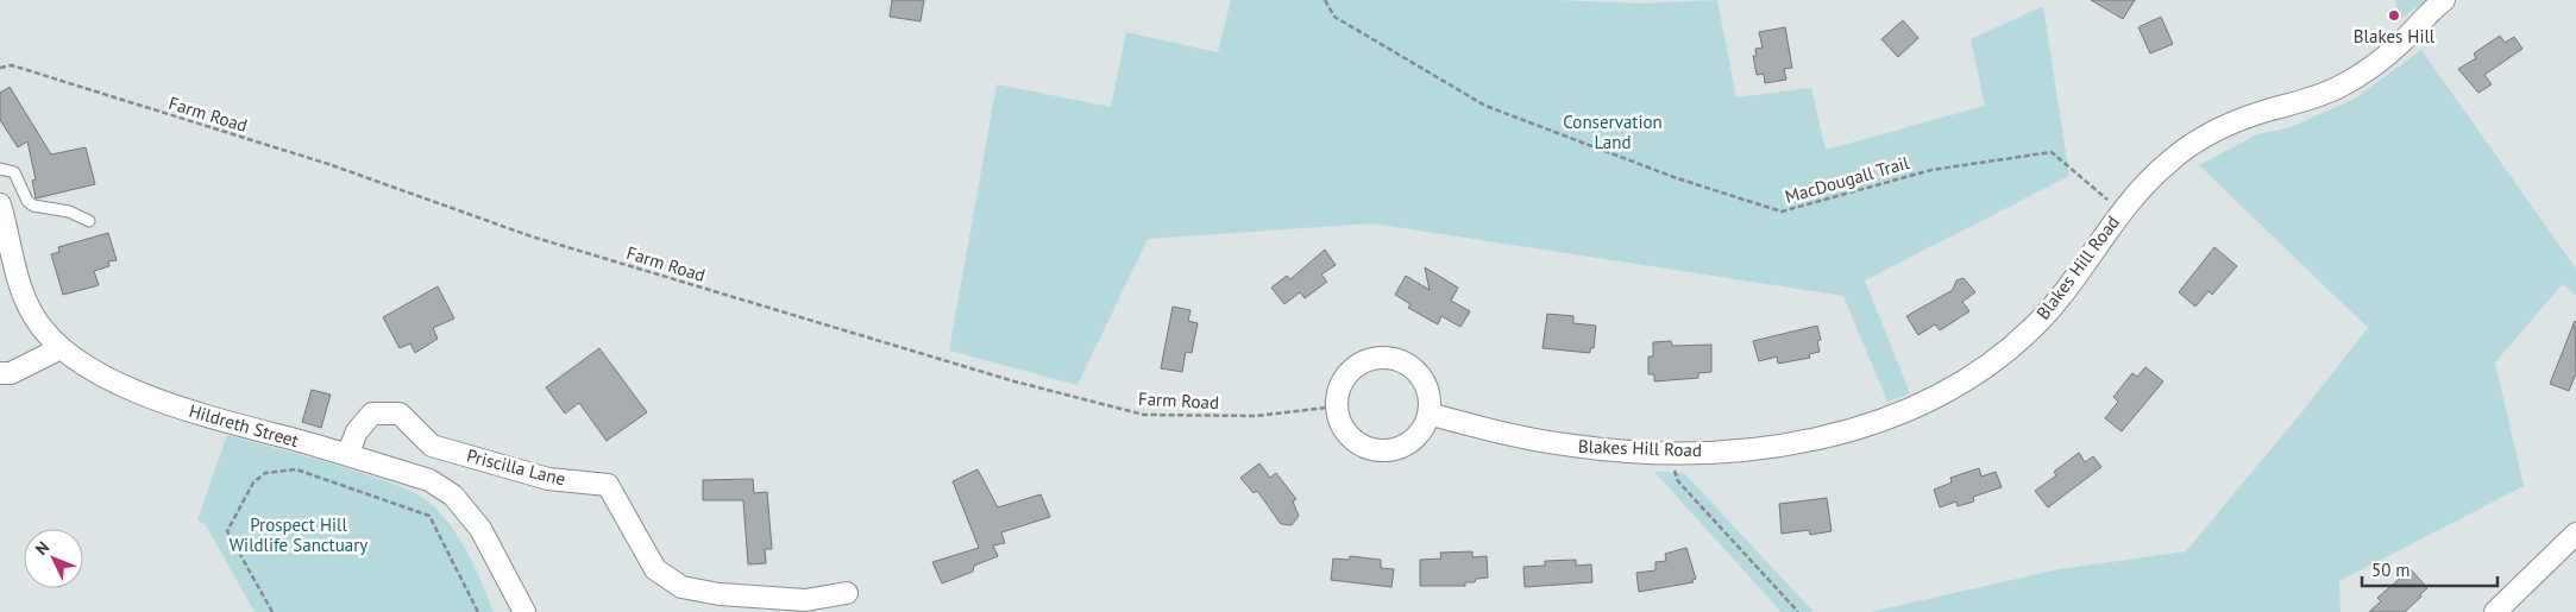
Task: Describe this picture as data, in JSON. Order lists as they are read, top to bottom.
{
  "streets": {
    "street": ["Blakes Hill Road", "Hildreth Street", "Priscilla Lane"],
    "path": ["Farm Road", "MacDougall Trail"]
  },
  "crossings": [
    ["Farm Road", "Blakes Hill Road"],
    ["MacDougall Trail", "Blakes Hill Road"],
    ["Hildreth Street", "Priscilla Lane"]
  ],
  "parks": ["Conservation Land", "Prospect Hill Wildlife Sanctuary"],
  "places": ["Blakes Hill"],
  "scale_bar": "50 m",
  "north": "top left"
}
